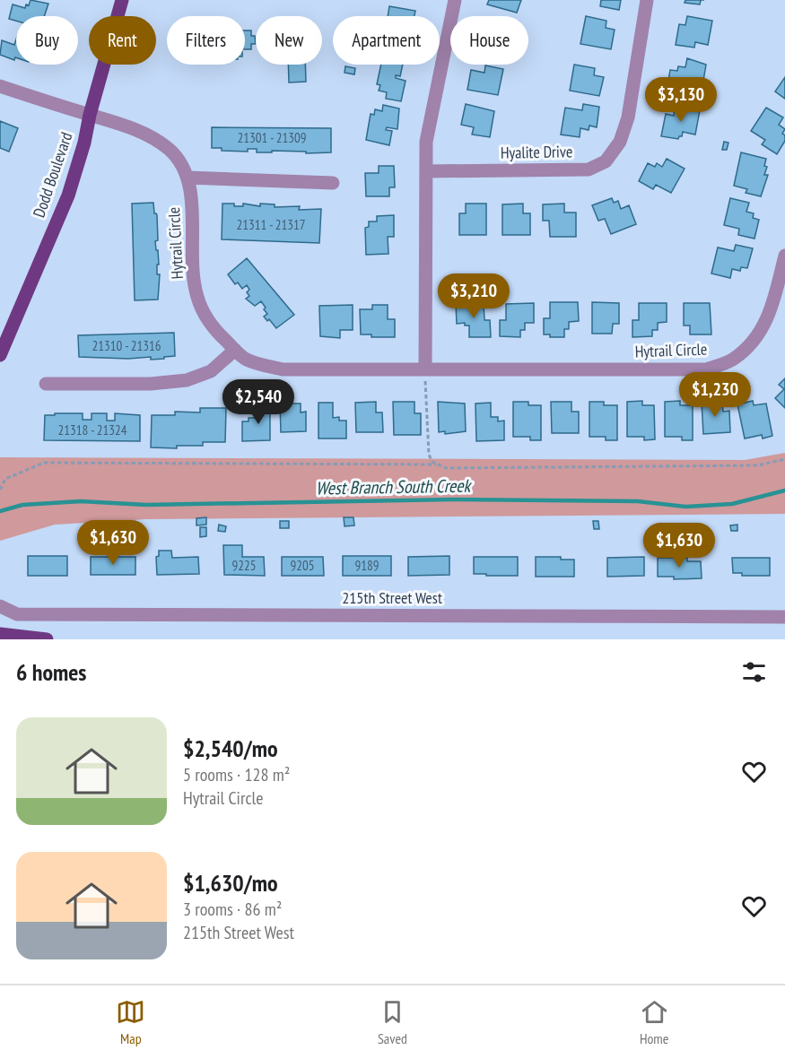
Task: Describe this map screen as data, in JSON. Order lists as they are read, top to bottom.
{
  "streets": {
    "main road": ["Dodd Boulevard"],
    "street": ["Hyalite Drive", "Hytrail Circle", "215th Street West"]
  },
  "crossings": [
    ["Dodd Boulevard", "Hytrail Circle"]
  ],
  "water": ["West Branch South Creek"],
  "house_numbers": [
    "21301 - 21309",
    "21311 - 21317",
    "21310 - 21316",
    "21318 - 21324",
    "9225",
    "9205",
    "9189"
  ],
  "page": {
    "chip": [
      "Buy",
      "Rent",
      "Filters",
      "New",
      "Apartment",
      "House"
    ],
    "price": [
      "$3,130",
      "$3,210",
      "$1,230",
      "$2,540",
      "$1,630",
      "$1,630"
    ],
    "heading": "6 homes",
    "list": [
      {
        "name": "$2,540/mo",
        "note": "5 rooms · 128 m² · Hytrail Circle"
      },
      {
        "name": "$1,630/mo",
        "note": "3 rooms · 86 m² · 215th Street West"
      }
    ],
    "tabs": ["Map", "Saved", "Home"]
  }
}
